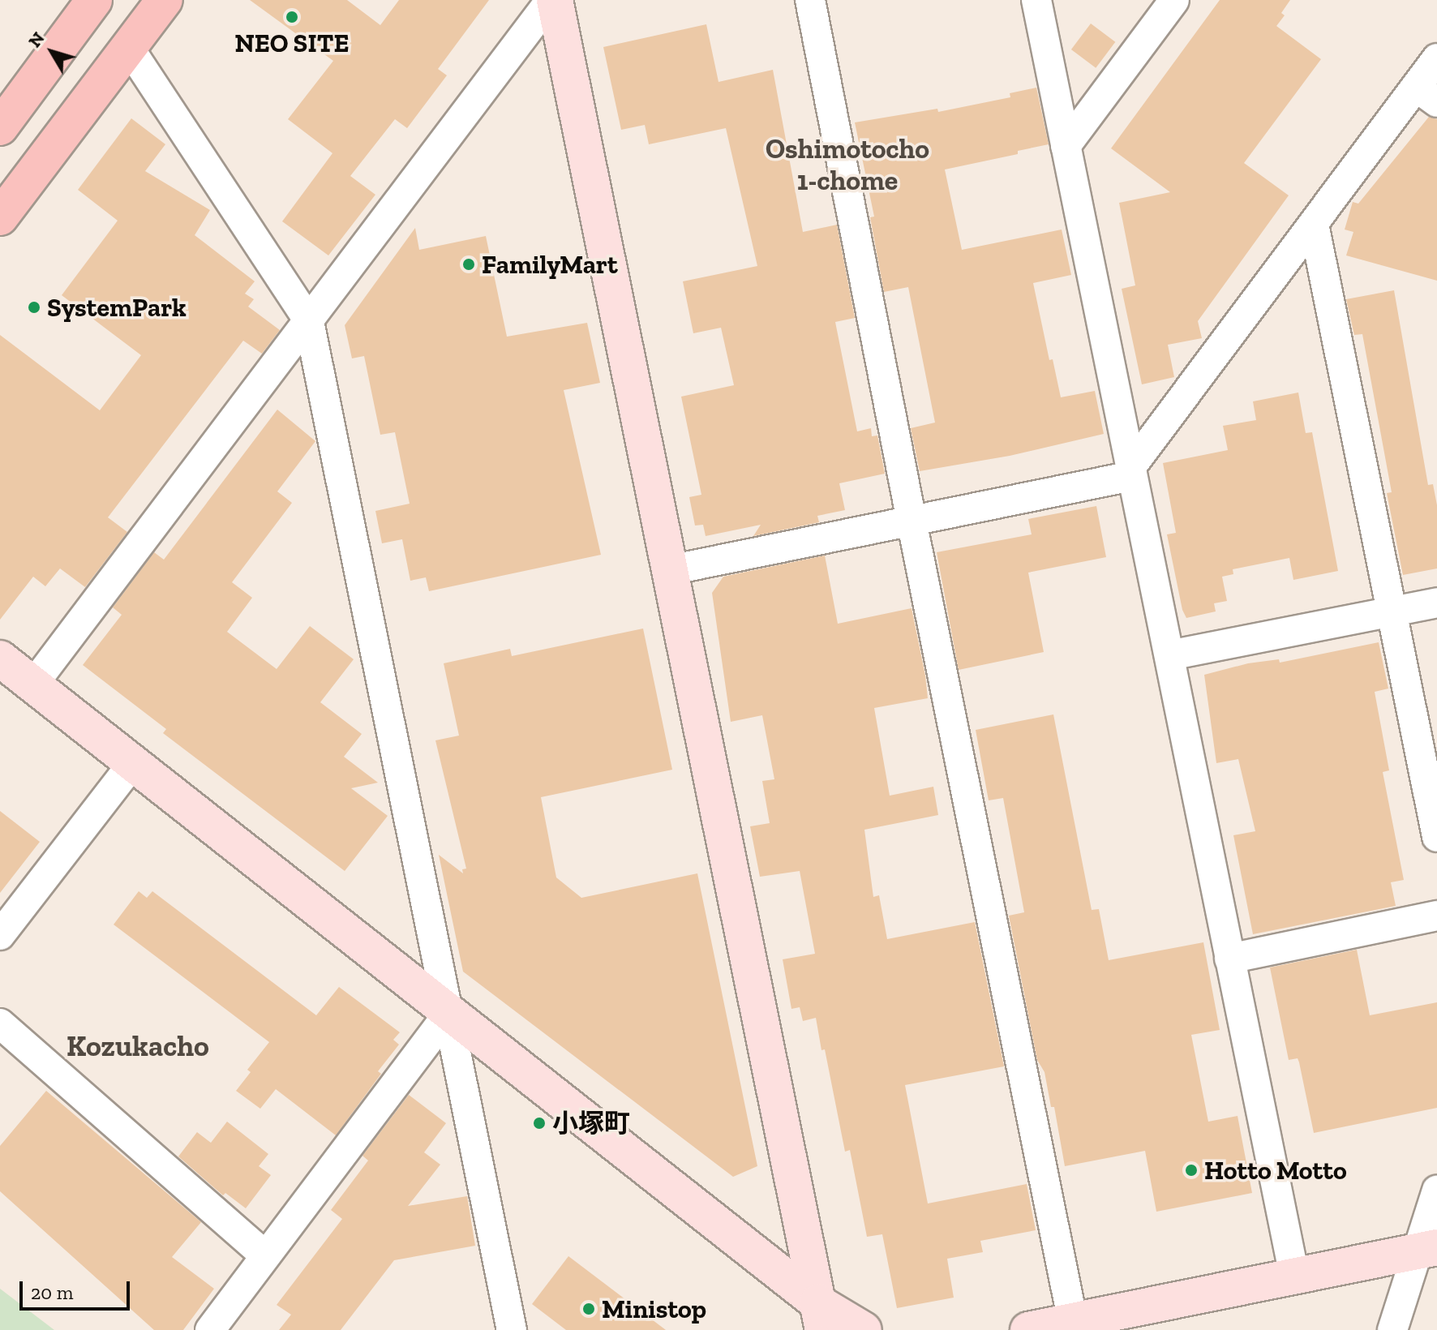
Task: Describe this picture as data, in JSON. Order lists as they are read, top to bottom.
{
  "districts": ["Oshimotocho 1-chome", "Kozukacho"],
  "places": [
    "NEO SITE",
    "FamilyMart",
    "SystemPark",
    "小塚町",
    "Hotto Motto",
    "Ministop"
  ],
  "scale_bar": "20 m",
  "north": "top left"
}
